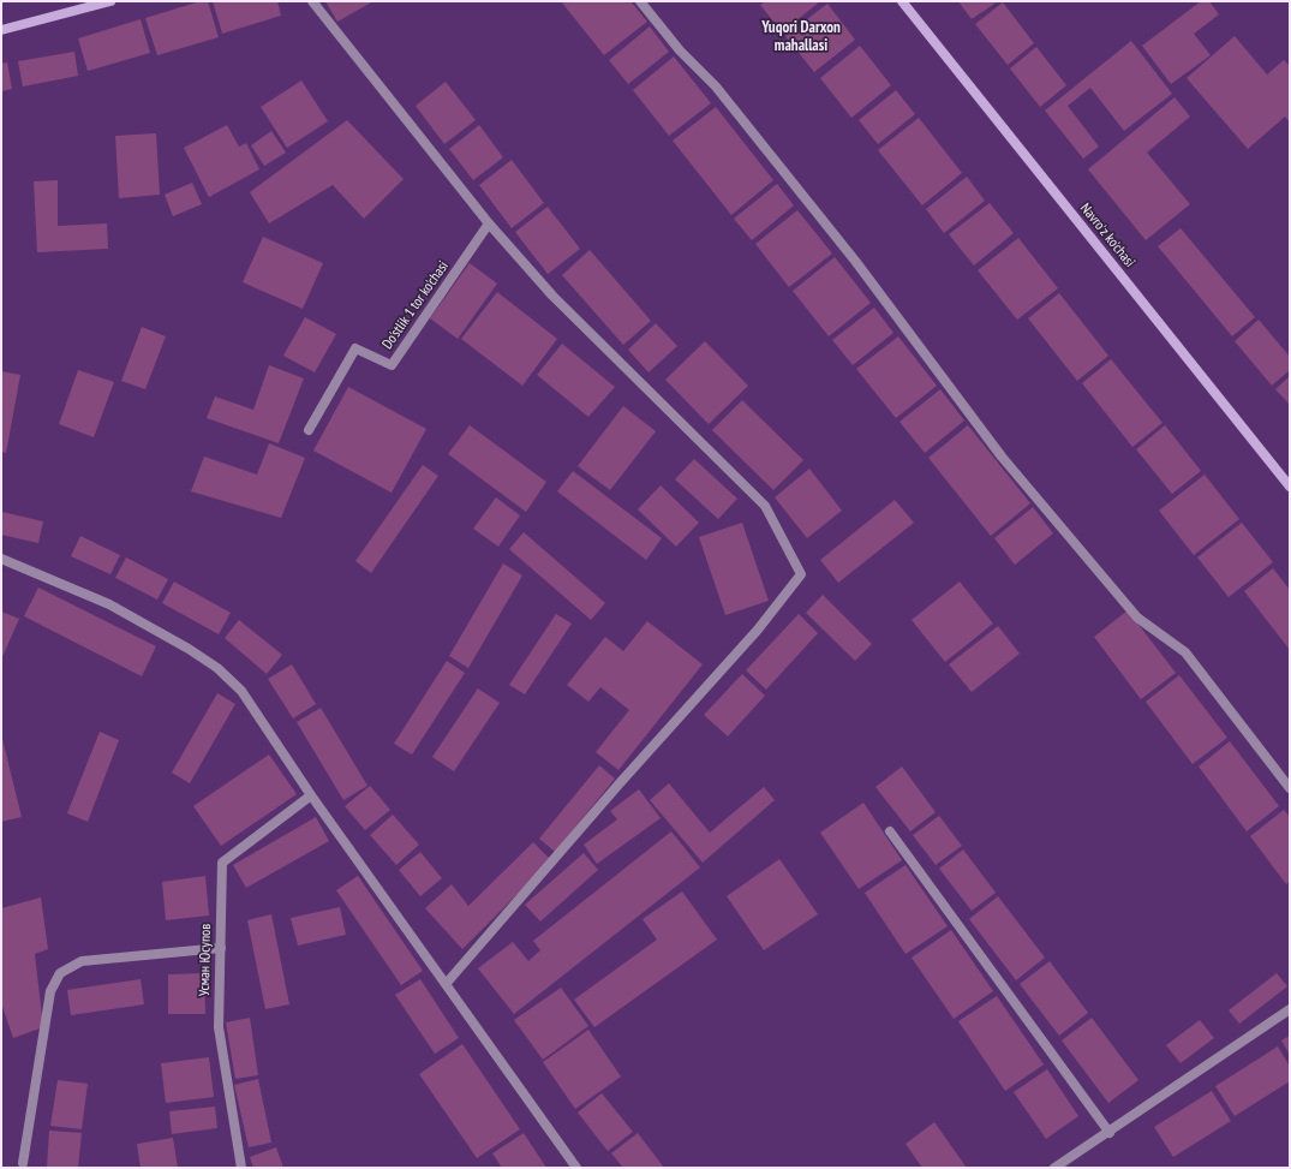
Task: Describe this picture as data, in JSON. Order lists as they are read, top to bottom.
{
  "streets": {
    "street": ["Navro'z ko'chasi", "Do'stlik 1 tor ko'chasi", "Усман Юсупов"]
  },
  "districts": ["Yuqori Darxon mahallasi"]
}
